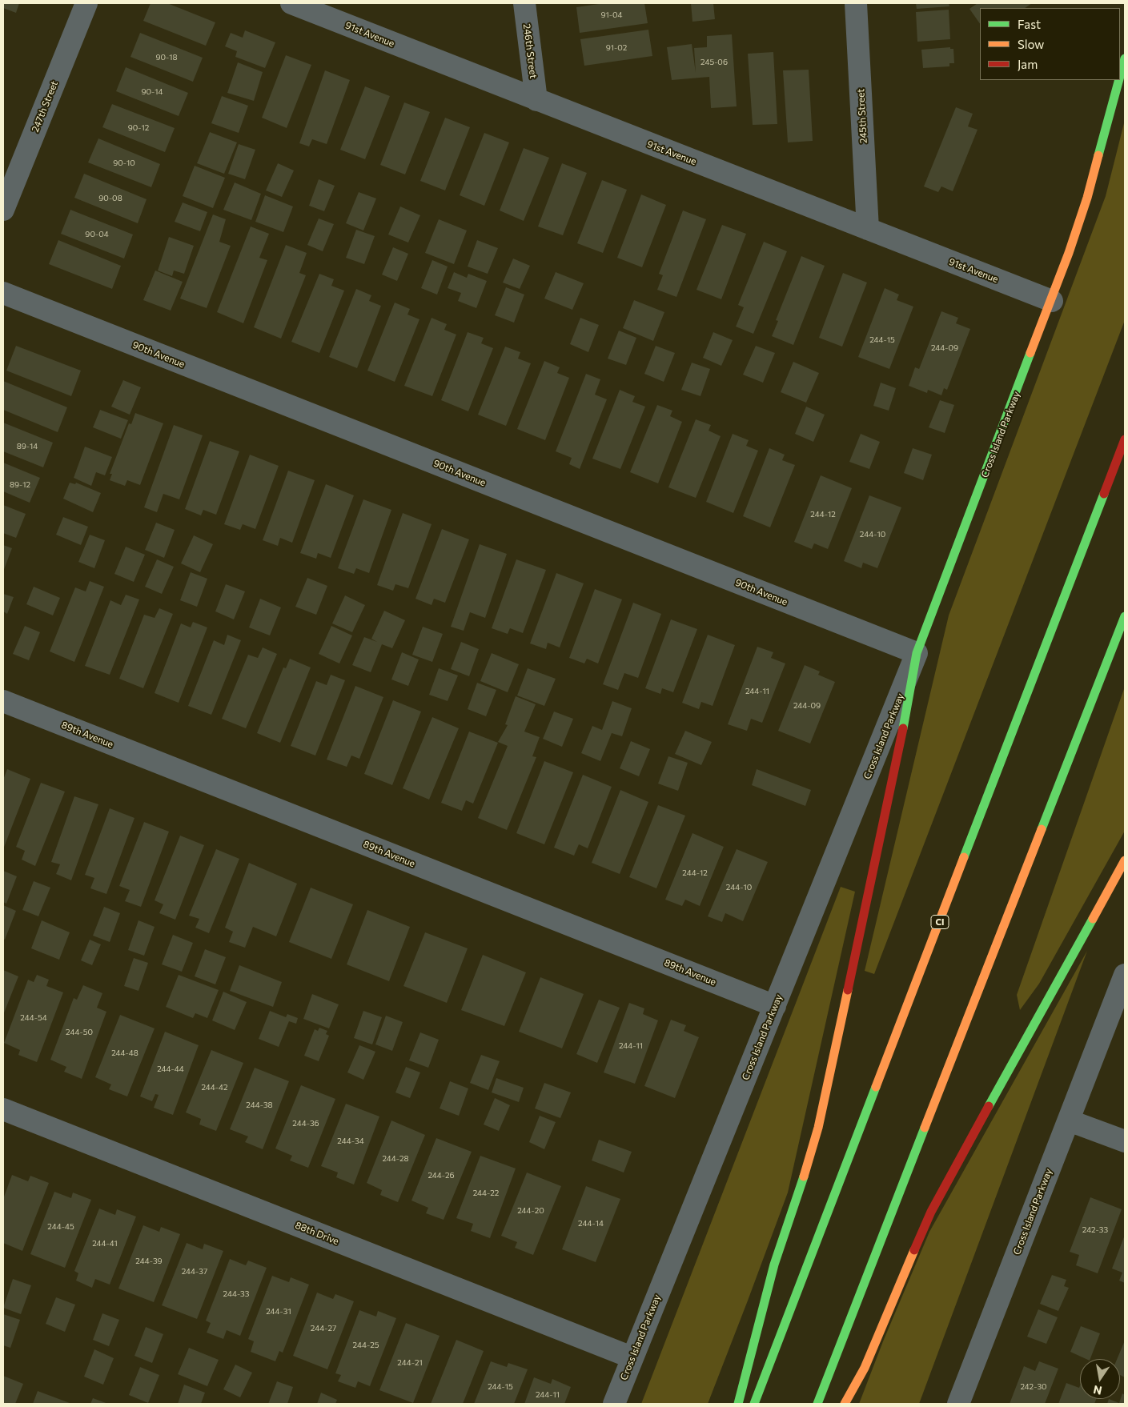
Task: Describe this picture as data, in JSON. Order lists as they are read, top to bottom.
{
  "streets": {
    "main road": ["Cross Island Parkway", "CI"],
    "street": [
      "91st Avenue",
      "246th Street",
      "247th Street",
      "245th Street",
      "90th Avenue",
      "89th Avenue",
      "88th Drive"
    ]
  },
  "crossings": [
    ["91st Avenue", "246th Street"],
    ["91st Avenue", "245th Street"],
    ["91st Avenue", "Cross Island Parkway"],
    ["90th Avenue", "Cross Island Parkway"],
    ["Cross Island Parkway", "89th Avenue"],
    ["Cross Island Parkway", "88th Drive"]
  ],
  "house_numbers": [
    "91-04",
    "91-02",
    "90-18",
    "245-06",
    "90-14",
    "90-12",
    "90-10",
    "90-08",
    "90-04",
    "244-15",
    "244-09",
    "89-14",
    "89-12",
    "244-12",
    "244-10",
    "244-11",
    "244-09",
    "244-12",
    "244-10",
    "244-54",
    "244-50",
    "244-11",
    "244-48",
    "244-44",
    "244-42",
    "244-38",
    "244-36",
    "244-34",
    "244-28",
    "244-26",
    "244-22",
    "244-20",
    "244-14",
    "244-45",
    "242-33",
    "244-41",
    "244-39",
    "244-37",
    "244-33",
    "244-31",
    "244-27",
    "244-25",
    "244-21",
    "244-15",
    "242-30",
    "244-11"
  ],
  "legend": ["Fast", "Slow", "Jam"],
  "north": "bottom"
}
